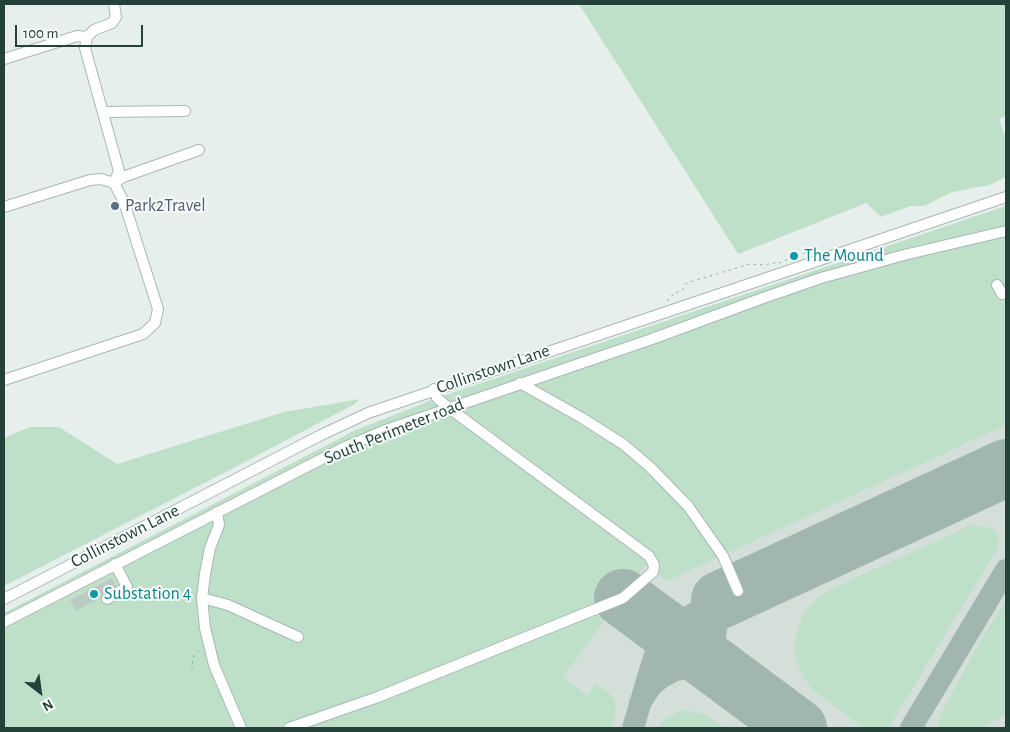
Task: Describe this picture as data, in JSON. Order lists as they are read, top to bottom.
{
  "streets": {
    "street": ["Collinstown Lane", "South Perimeter road"]
  },
  "places": ["Park2Travel", "The Mound", "Substation 4"],
  "scale_bar": "100 m",
  "north": "bottom right"
}
